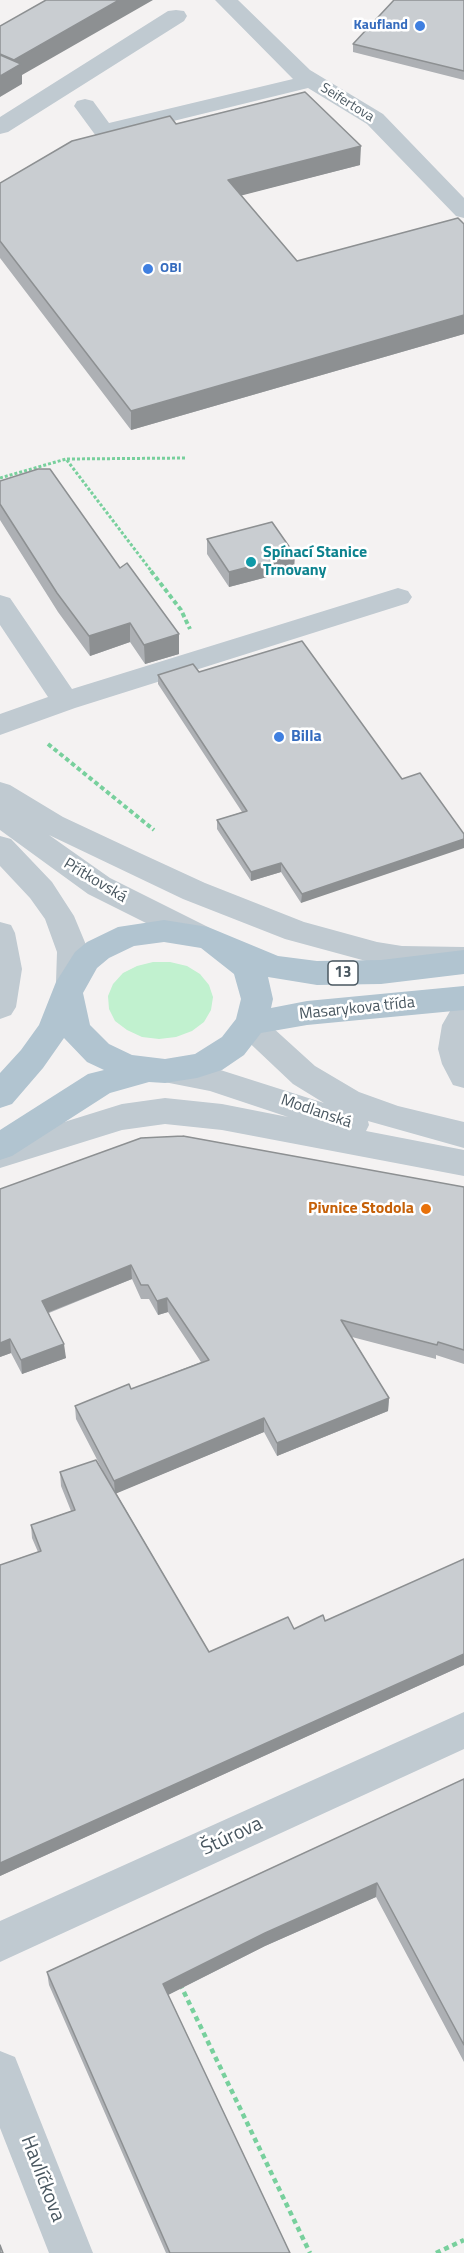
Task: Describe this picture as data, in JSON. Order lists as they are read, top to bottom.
{
  "streets": {
    "main road": ["13", "Masarykova třída"],
    "street": [
      "Seifertova",
      "Přítkovská",
      "Modlanská",
      "Štúrova",
      "Havlíčkova"
    ]
  },
  "crossings": [
    ["Přítkovská", "13"],
    ["Přítkovská", "Masarykova třída"],
    ["Přítkovská", "Modlanská"],
    ["13", "Masarykova třída"],
    ["13", "Modlanská"],
    ["Masarykova třída", "Modlanská"]
  ],
  "places": [
    "Kaufland",
    "OBI",
    "Spínací Stanice Trnovany",
    "Billa",
    "Pivnice Stodola"
  ]
}
